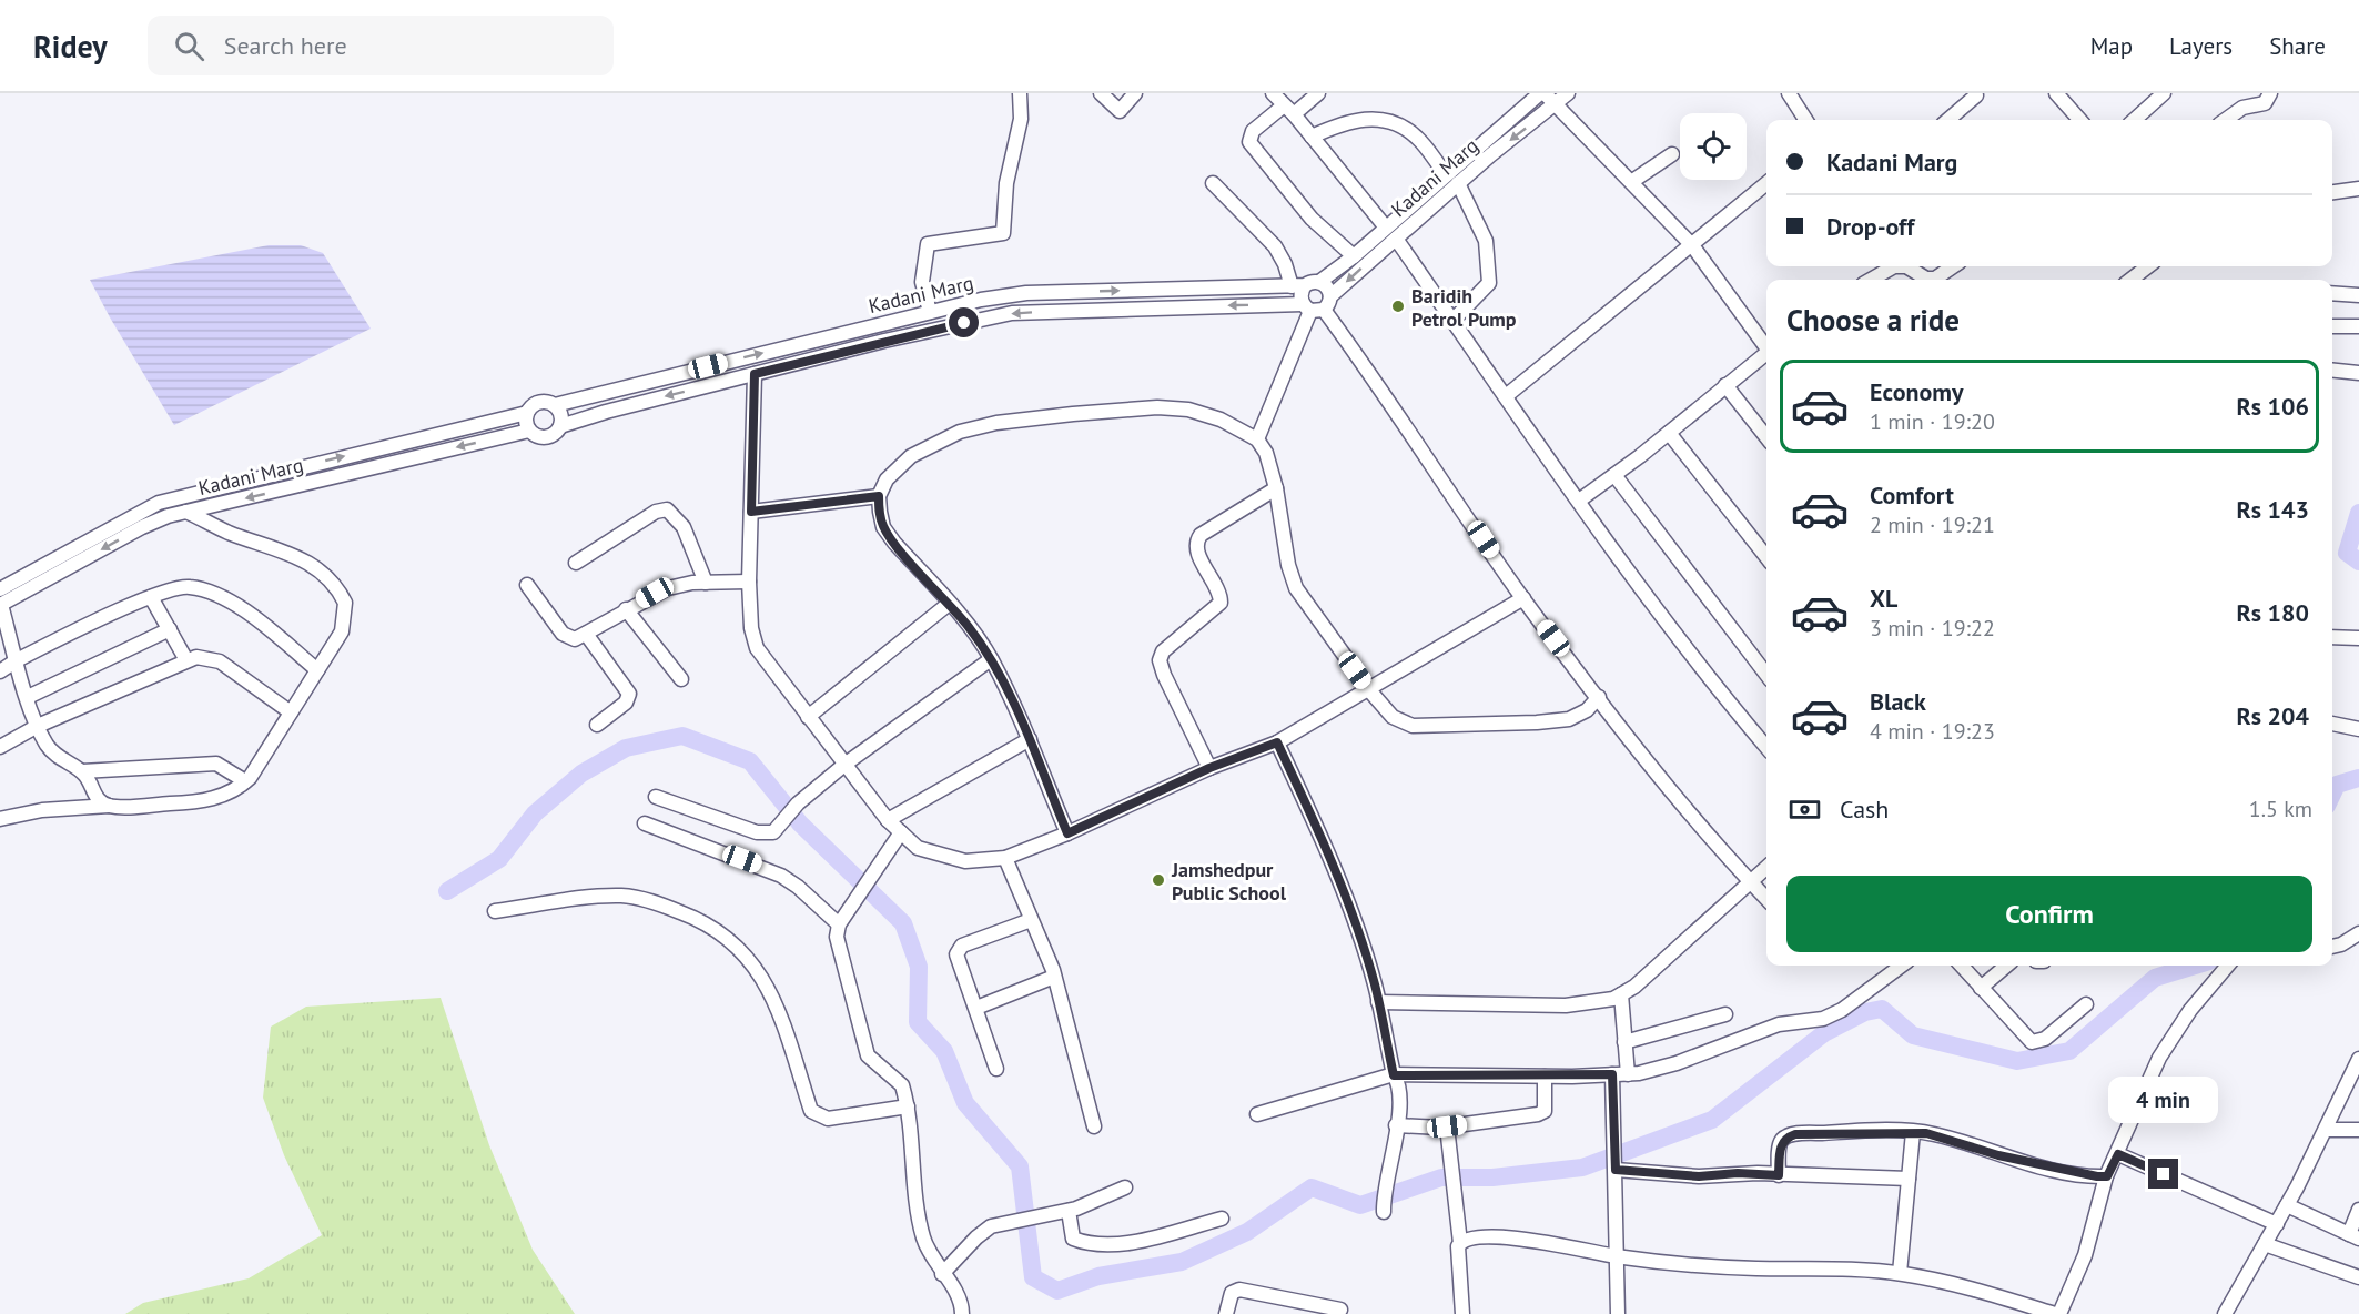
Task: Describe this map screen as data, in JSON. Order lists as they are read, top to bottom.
{
  "streets": {
    "street": ["Kadani Marg"]
  },
  "places": ["Baridih Petrol Pump", "Jamshedpur Public School"],
  "page": {
    "header": "Ridey",
    "search": "Search here",
    "nav": ["Map", "Layers", "Share"],
    "banner": ["Kadani Marg", "Drop-off"],
    "heading": "Choose a ride",
    "list": [
      {
        "name": "Economy",
        "note": "1 min · 19:20",
        "value": "Rs 106"
      },
      {
        "name": "Comfort",
        "note": "2 min · 19:21",
        "value": "Rs 143"
      },
      {
        "name": "XL",
        "note": "3 min · 19:22",
        "value": "Rs 180"
      },
      {
        "name": "Black",
        "note": "4 min · 19:23",
        "value": "Rs 204"
      }
    ],
    "pay": ["Cash", "1.5 km"],
    "buttons": "Confirm",
    "bubble": "4 min"
  }
}
